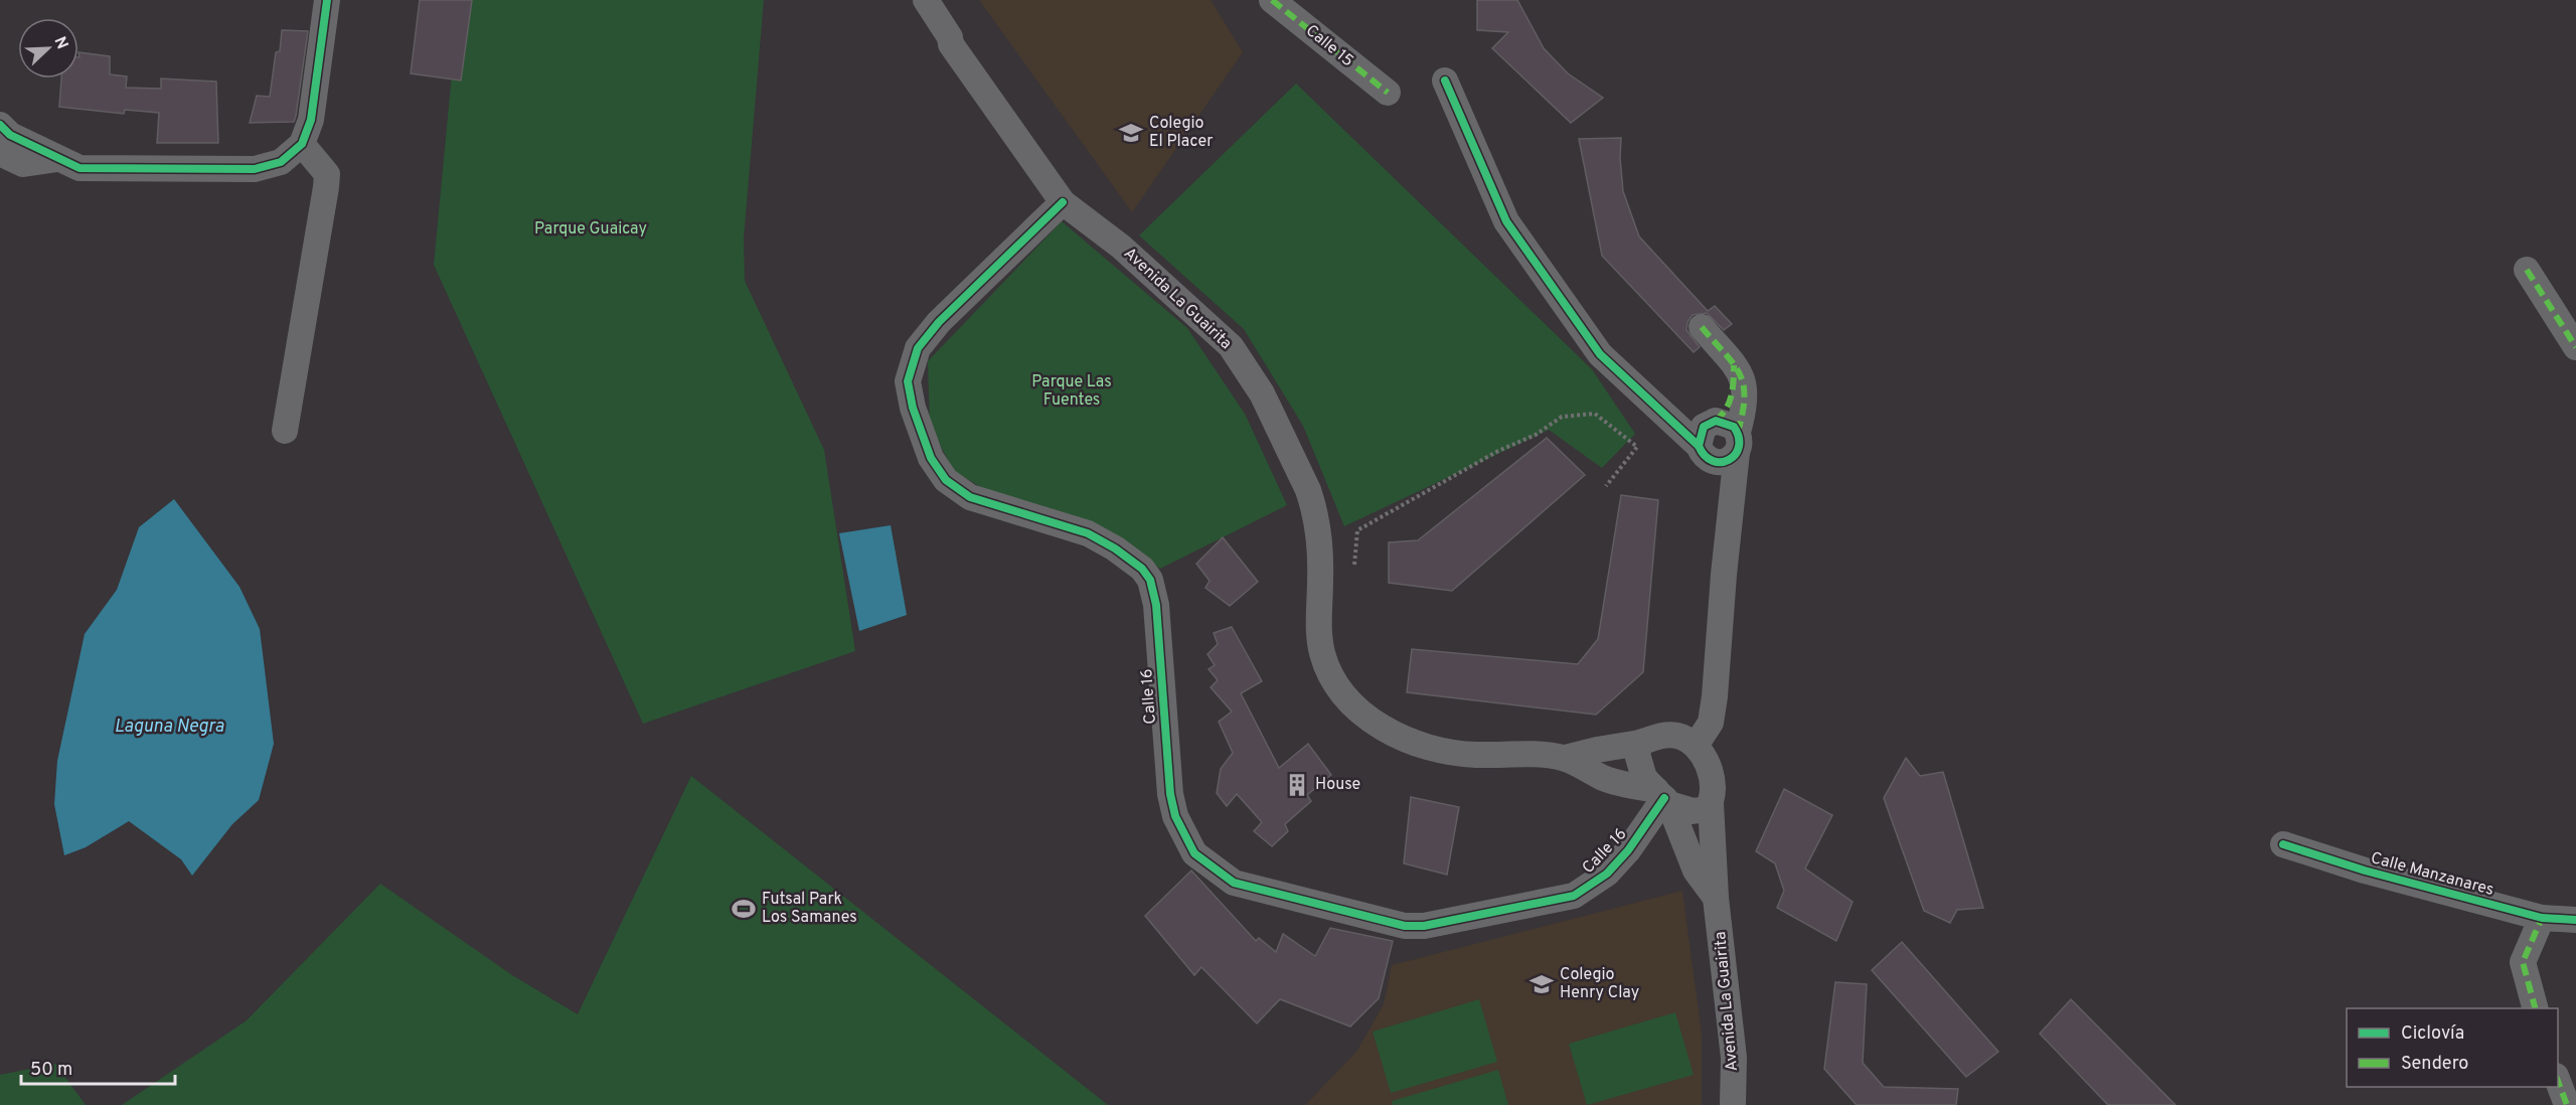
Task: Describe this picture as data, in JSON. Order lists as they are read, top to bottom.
{
  "streets": {
    "street": [
      "Calle 15",
      "Avenida La Guairita",
      "Calle 16",
      "Calle Manzanares"
    ]
  },
  "crossings": [
    ["Avenida La Guairita", "Calle 16"]
  ],
  "water": ["Laguna Negra"],
  "parks": ["Parque Guaicay", "Parque Las Fuentes"],
  "places": {
    "school or university": ["Colegio El Placer", "Colegio Henry Clay"],
    "building": ["House"],
    "sports": ["Futsal Park Los Samanes"]
  },
  "legend": ["Ciclovía", "Sendero"],
  "scale_bar": "50 m",
  "north": "top right"
}
